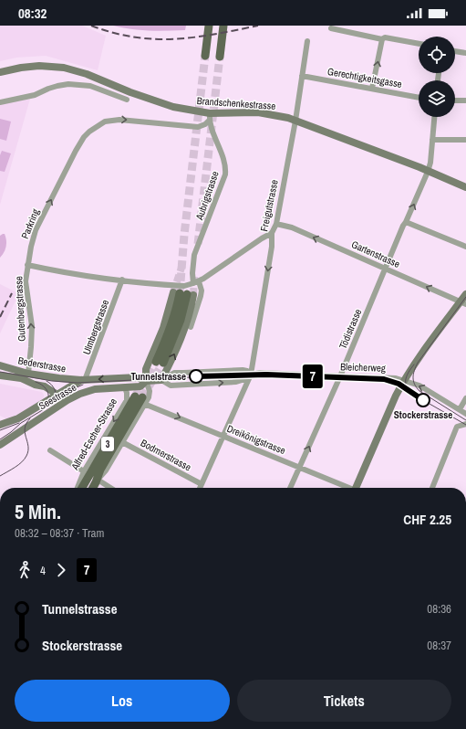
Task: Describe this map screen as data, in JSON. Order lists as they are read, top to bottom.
{
  "streets": {
    "main road": ["Alfred-Escher-Strasse", "3"],
    "street": [
      "Gerechtigkeitsgasse",
      "Brandschenkestrasse",
      "Aubrigstrasse",
      "Freigutstrasse",
      "Parkring",
      "Gartenstrasse",
      "Gutenbergstrasse",
      "Ulmbergstrasse",
      "Tödistrasse",
      "Bederstrasse",
      "Bleicherweg",
      "Seestrasse",
      "Dreikönigstrasse",
      "Bodmerstrasse"
    ]
  },
  "crossings": [
    ["Gerechtigkeitsgasse", "Freigutstrasse"],
    ["Brandschenkestrasse", "Aubrigstrasse"],
    ["Brandschenkestrasse", "Freigutstrasse"],
    ["Brandschenkestrasse", "Parkring"],
    ["Brandschenkestrasse", "Tödistrasse"],
    ["Aubrigstrasse", "Parkring"],
    ["Freigutstrasse", "Gartenstrasse"],
    ["Freigutstrasse", "Bleicherweg"],
    ["Freigutstrasse", "Dreikönigstrasse"],
    ["Freigutstrasse", "Bodmerstrasse"],
    ["Parkring", "Gutenbergstrasse"],
    ["Gartenstrasse", "Tödistrasse"],
    ["Gutenbergstrasse", "Bederstrasse"],
    ["Ulmbergstrasse", "Bederstrasse"],
    ["Ulmbergstrasse", "Seestrasse"],
    ["Tödistrasse", "Bleicherweg"],
    ["Tödistrasse", "Dreikönigstrasse"],
    ["Bederstrasse", "Seestrasse"],
    ["Bleicherweg", "Seestrasse"],
    ["Bleicherweg", "Alfred-Escher-Strasse"],
    ["Seestrasse", "Alfred-Escher-Strasse"],
    ["Alfred-Escher-Strasse", "Dreikönigstrasse"],
    ["Alfred-Escher-Strasse", "Bodmerstrasse"]
  ],
  "one_way": [
    "Parkring",
    "Gartenstrasse",
    "Gutenbergstrasse",
    "Tödistrasse",
    "Dreikönigstrasse"
  ],
  "places": ["Tunnelstrasse", "Stockerstrasse"],
  "lines": ["tram line 7"],
  "page": {
    "status": "08:32",
    "on_map": "7",
    "heading": ["5 Min.", "08:32 – 08:37 · Tram", "CHF 2.25"],
    "legs": ["4", "7"],
    "list": [
      {
        "name": "Tunnelstrasse",
        "value": "08:36"
      },
      {
        "name": "Stockerstrasse",
        "value": "08:37"
      }
    ],
    "buttons": ["Los", "Tickets"]
  }
}
